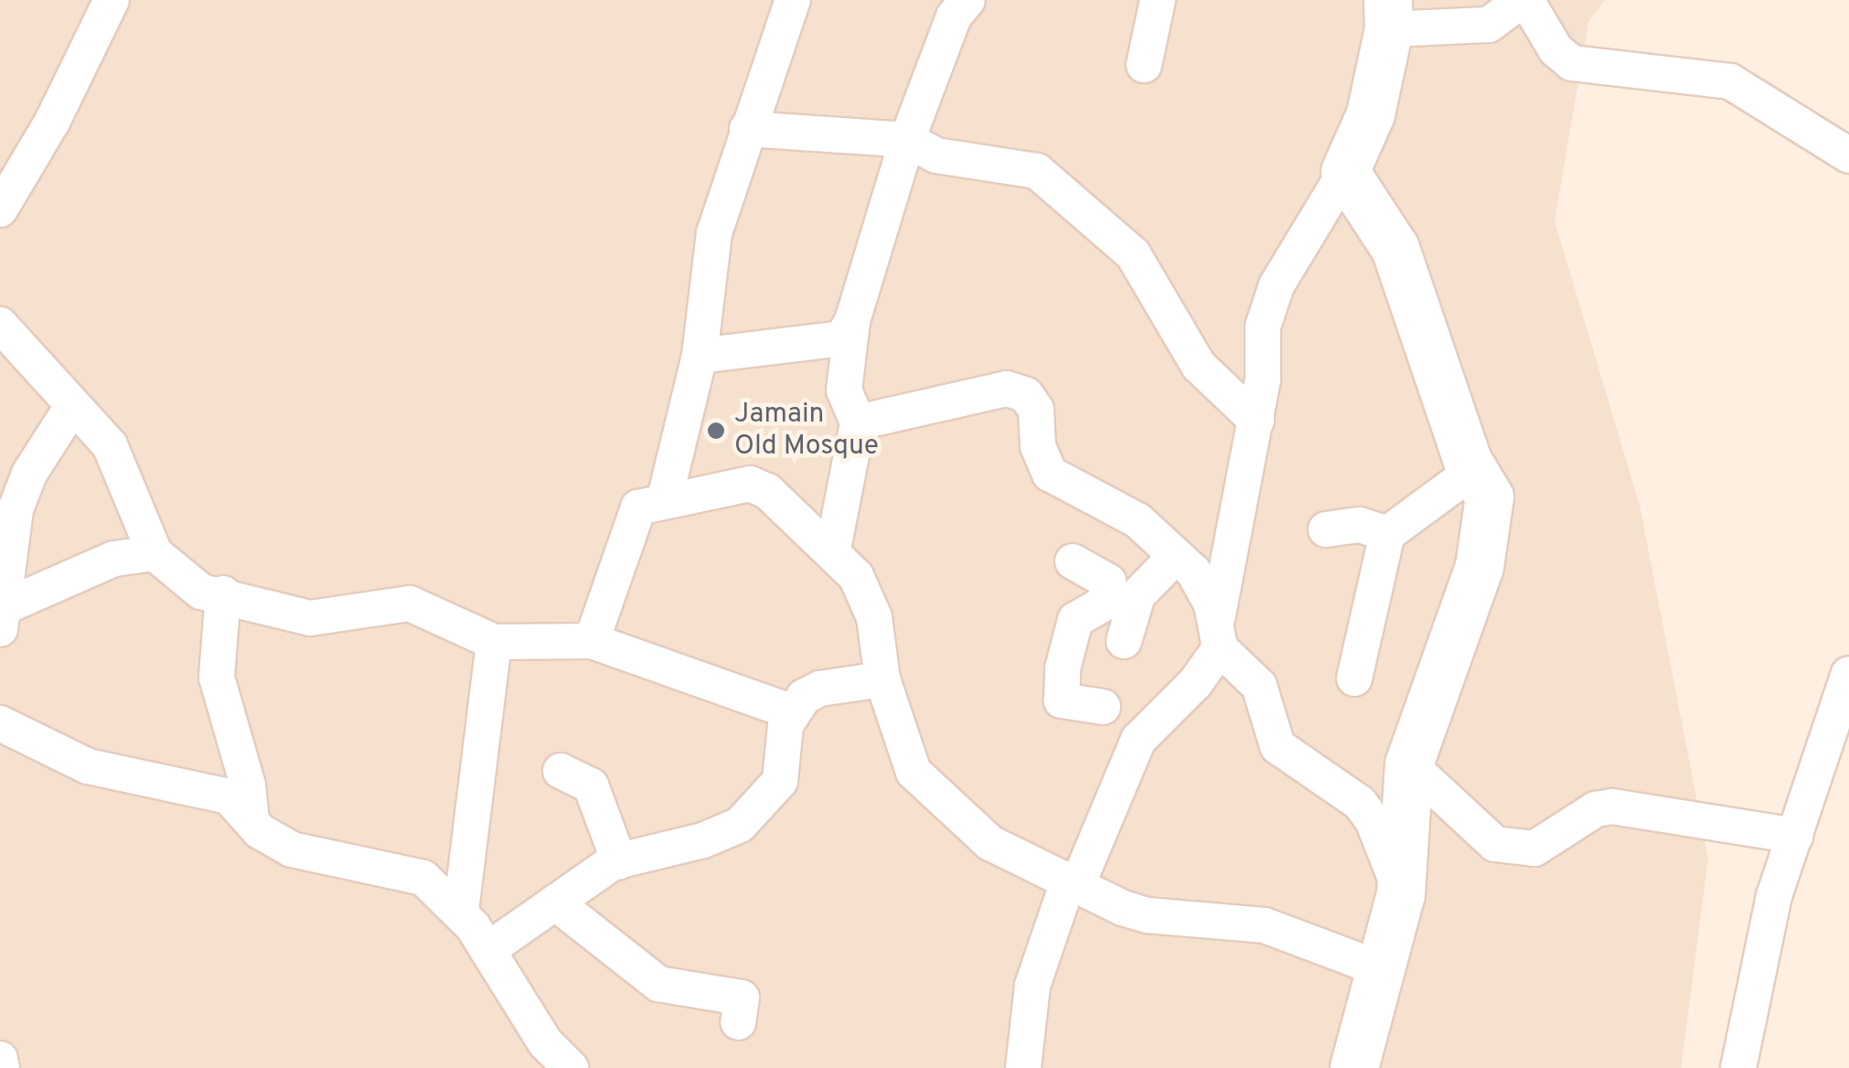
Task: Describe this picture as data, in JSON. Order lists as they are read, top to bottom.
{
  "places": ["Jamain Old Mosque"]
}
